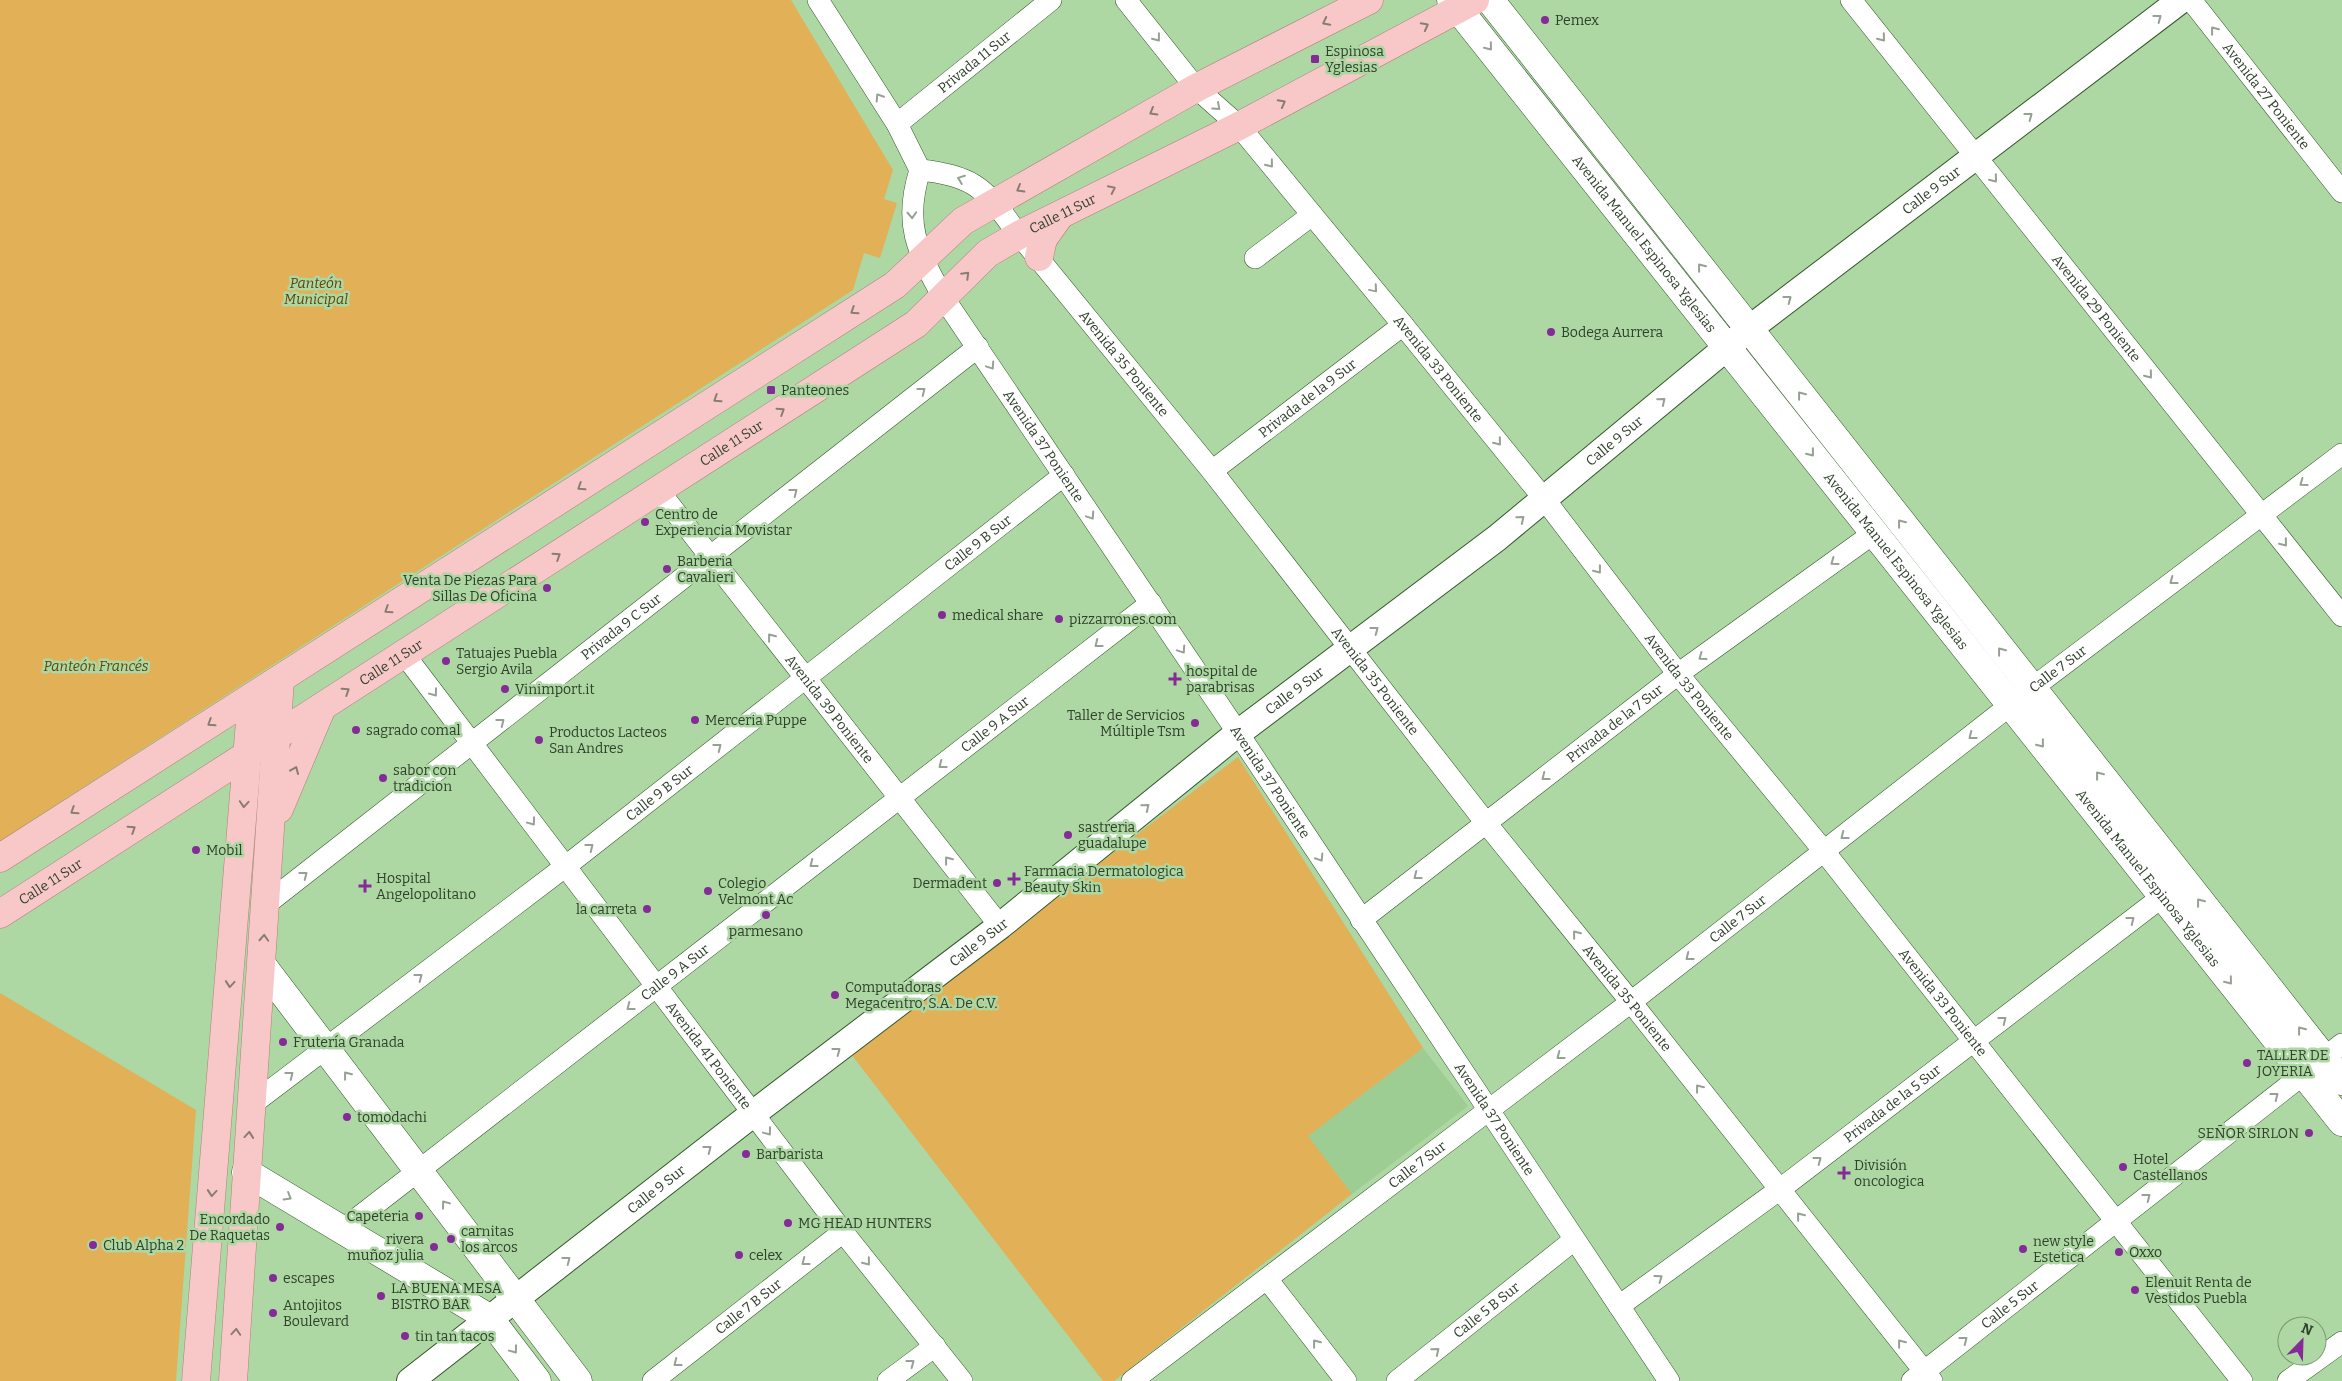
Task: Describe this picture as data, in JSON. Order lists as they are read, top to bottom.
{
  "streets": {
    "main road": ["Calle 11 Sur", "Avenida Manuel Espinosa Yglesias"],
    "street": [
      "Privada 11 Sur",
      "Avenida 27 Poniente",
      "Calle 9 Sur",
      "Avenida 29 Poniente",
      "Avenida 35 Poniente",
      "Avenida 33 Poniente",
      "Privada de la 9 Sur",
      "Avenida 37 Poniente",
      "Calle 9 B Sur",
      "Privada 9 C Sur",
      "Calle 7 Sur",
      "Avenida 39 Poniente",
      "Privada de la 7 Sur",
      "Calle 9 A Sur",
      "Avenida 41 Poniente",
      "Privada de la 5 Sur",
      "Calle 5 Sur",
      "Calle 7 B Sur",
      "Calle 5 B Sur"
    ]
  },
  "crossings": [
    ["Calle 9 Sur", "Avenida Manuel Espinosa Yglesias"],
    ["Calle 9 Sur", "Avenida 29 Poniente"],
    ["Calle 9 Sur", "Avenida 35 Poniente"],
    ["Calle 9 Sur", "Avenida 33 Poniente"],
    ["Calle 9 Sur", "Avenida 37 Poniente"],
    ["Calle 9 Sur", "Avenida 39 Poniente"],
    ["Calle 9 Sur", "Avenida 41 Poniente"],
    ["Calle 11 Sur", "Avenida Manuel Espinosa Yglesias"],
    ["Calle 11 Sur", "Avenida 35 Poniente"],
    ["Calle 11 Sur", "Avenida 33 Poniente"],
    ["Calle 11 Sur", "Avenida 37 Poniente"],
    ["Calle 11 Sur", "Avenida 39 Poniente"],
    ["Calle 11 Sur", "Avenida 41 Poniente"],
    ["Avenida Manuel Espinosa Yglesias", "Calle 7 Sur"],
    ["Avenida Manuel Espinosa Yglesias", "Privada de la 7 Sur"],
    ["Avenida Manuel Espinosa Yglesias", "Privada de la 5 Sur"],
    ["Avenida Manuel Espinosa Yglesias", "Calle 5 Sur"],
    ["Avenida 29 Poniente", "Calle 7 Sur"],
    ["Avenida 35 Poniente", "Privada de la 9 Sur"],
    ["Avenida 35 Poniente", "Avenida 37 Poniente"],
    ["Avenida 35 Poniente", "Calle 7 Sur"],
    ["Avenida 35 Poniente", "Privada de la 7 Sur"],
    ["Avenida 35 Poniente", "Privada de la 5 Sur"],
    ["Avenida 35 Poniente", "Calle 5 Sur"],
    ["Avenida 33 Poniente", "Privada de la 9 Sur"],
    ["Avenida 33 Poniente", "Calle 7 Sur"],
    ["Avenida 33 Poniente", "Privada de la 7 Sur"],
    ["Avenida 33 Poniente", "Privada de la 5 Sur"],
    ["Avenida 33 Poniente", "Calle 5 Sur"],
    ["Avenida 37 Poniente", "Calle 9 B Sur"],
    ["Avenida 37 Poniente", "Privada 9 C Sur"],
    ["Avenida 37 Poniente", "Calle 7 Sur"],
    ["Avenida 37 Poniente", "Privada de la 7 Sur"],
    ["Avenida 37 Poniente", "Calle 9 A Sur"],
    ["Avenida 37 Poniente", "Privada de la 5 Sur"],
    ["Avenida 37 Poniente", "Calle 5 B Sur"],
    ["Calle 9 B Sur", "Avenida 39 Poniente"],
    ["Calle 9 B Sur", "Avenida 41 Poniente"],
    ["Privada 9 C Sur", "Avenida 39 Poniente"],
    ["Privada 9 C Sur", "Avenida 41 Poniente"],
    ["Avenida 39 Poniente", "Calle 9 A Sur"],
    ["Calle 9 A Sur", "Avenida 41 Poniente"],
    ["Avenida 41 Poniente", "Calle 7 B Sur"]
  ],
  "one_way": [
    "Avenida 27 Poniente",
    "Calle 9 Sur",
    "Avenida 29 Poniente",
    "Avenida 35 Poniente",
    "Avenida 33 Poniente",
    "Avenida 37 Poniente",
    "Calle 9 B Sur",
    "Privada 9 C Sur",
    "Calle 7 Sur",
    "Avenida 39 Poniente",
    "Privada de la 7 Sur",
    "Calle 9 A Sur",
    "Avenida 41 Poniente",
    "Privada de la 5 Sur",
    "Calle 5 Sur",
    "Calle 7 B Sur",
    "Calle 5 B Sur"
  ],
  "parks": ["Panteón Municipal", "Panteón Francés"],
  "places": {
    "other": [
      "Pemex",
      "Bodega Aurrera",
      "Centro de Experiencia Movistar",
      "Barberia Cavalieri",
      "Venta De Piezas Para Sillas De Oficina",
      "medical share",
      "pizzarrones.com",
      "Tatuajes Puebla Sergio Avila",
      "Vinimport.it",
      "Merceria Puppe",
      "Taller de Servicios Múltiple Tsm",
      "sagrado comal",
      "Productos Lacteos San Andres",
      "sabor con tradicion",
      "sastreria guadalupe",
      "Mobil",
      "Dermadent",
      "Colegio Velmont Ac",
      "la carreta",
      "parmesano",
      "Computadoras Megacentro, S.A. De C.V.",
      "Frutería Granada",
      "TALLER DE JOYERIA",
      "tomodachi",
      "SEÑOR SIRLON",
      "Barbarista",
      "Hotel Castellanos",
      "Capeteria",
      "MG HEAD HUNTERS",
      "Encordado De Raquetas",
      "carnitas los arcos",
      "Club Alpha 2",
      "rivera muñoz julia",
      "new style Estetica",
      "Oxxo",
      "celex",
      "escapes",
      "Elenuit Renta de Vestidos Puebla",
      "LA BUENA MESA BISTRO BAR",
      "Antojitos Boulevard",
      "tin tan tacos"
    ],
    "transit": ["Espinosa Yglesias", "Panteones"],
    "health": [
      "hospital de parabrisas",
      "Farmacia Dermatologica Beauty Skin",
      "Hospital Angelopolitano",
      "División oncologica"
    ]
  },
  "north": "top right"
}
